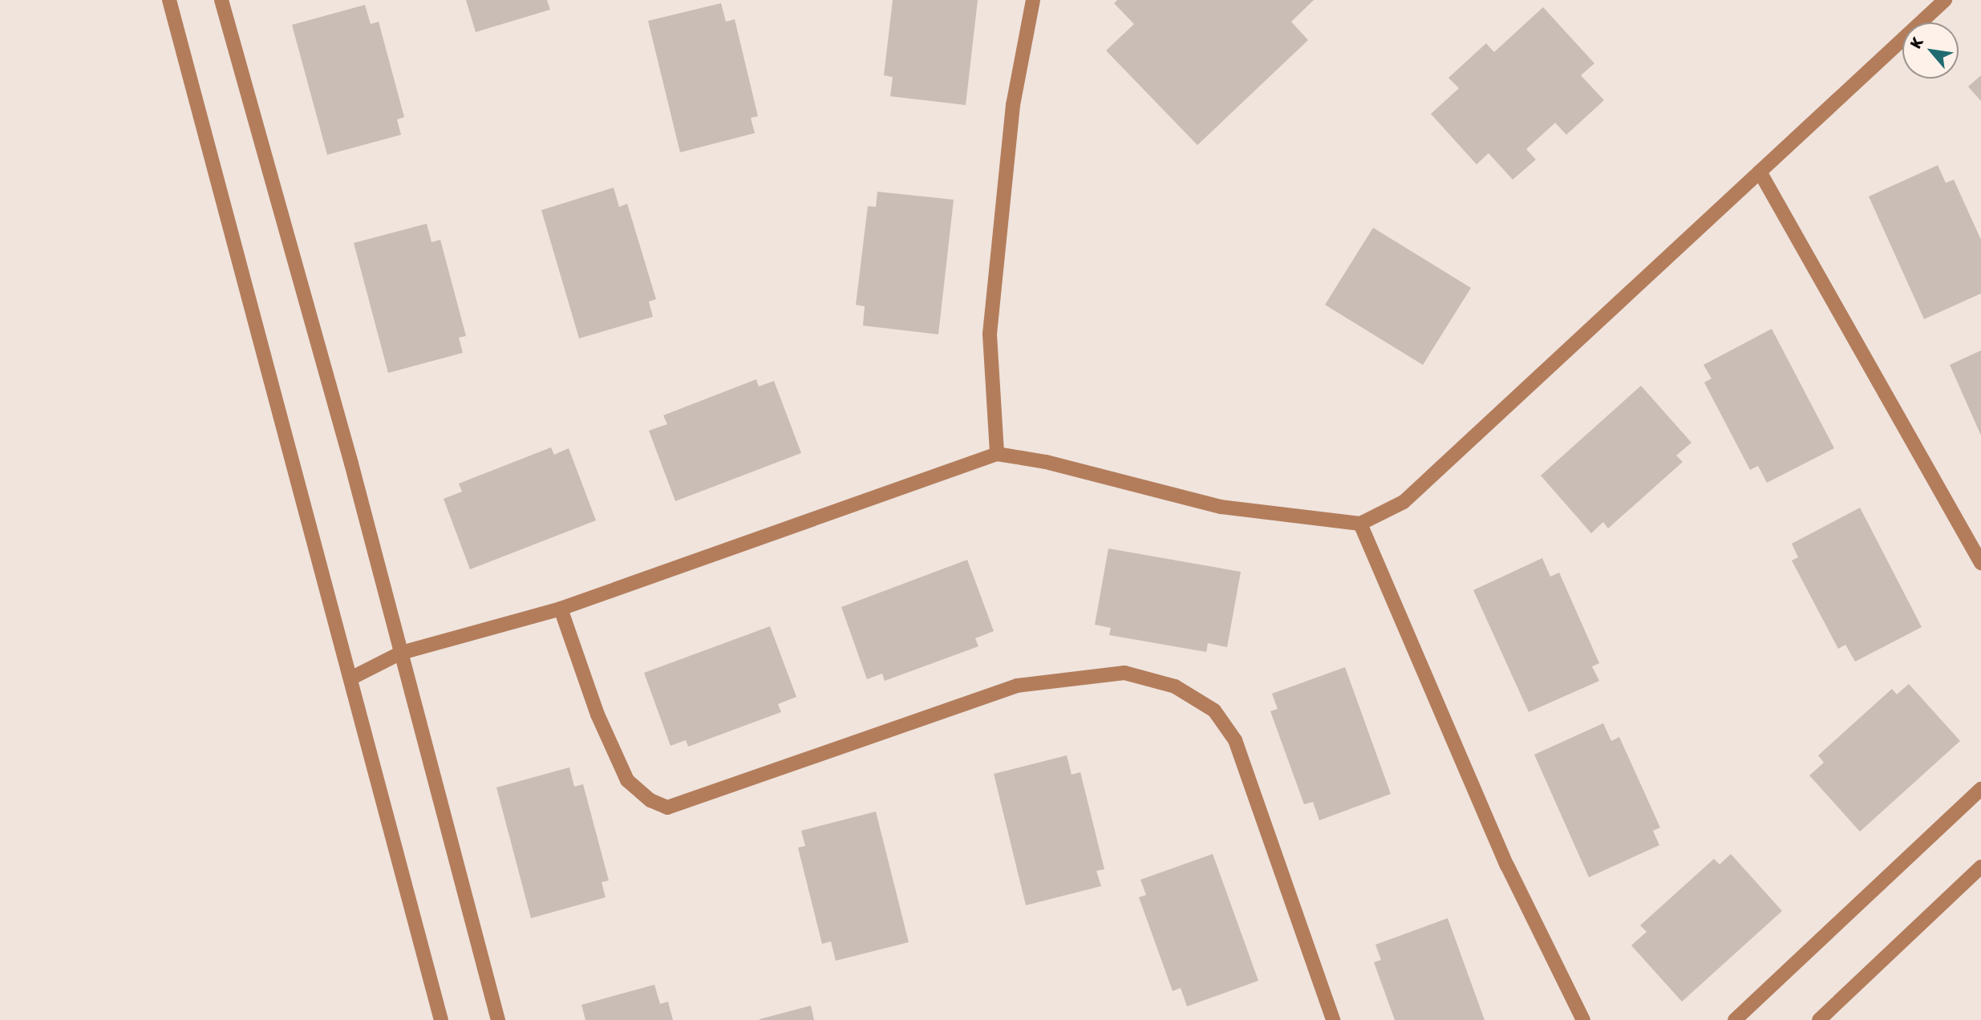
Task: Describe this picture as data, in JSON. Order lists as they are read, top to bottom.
{
  "north": "top left"
}
